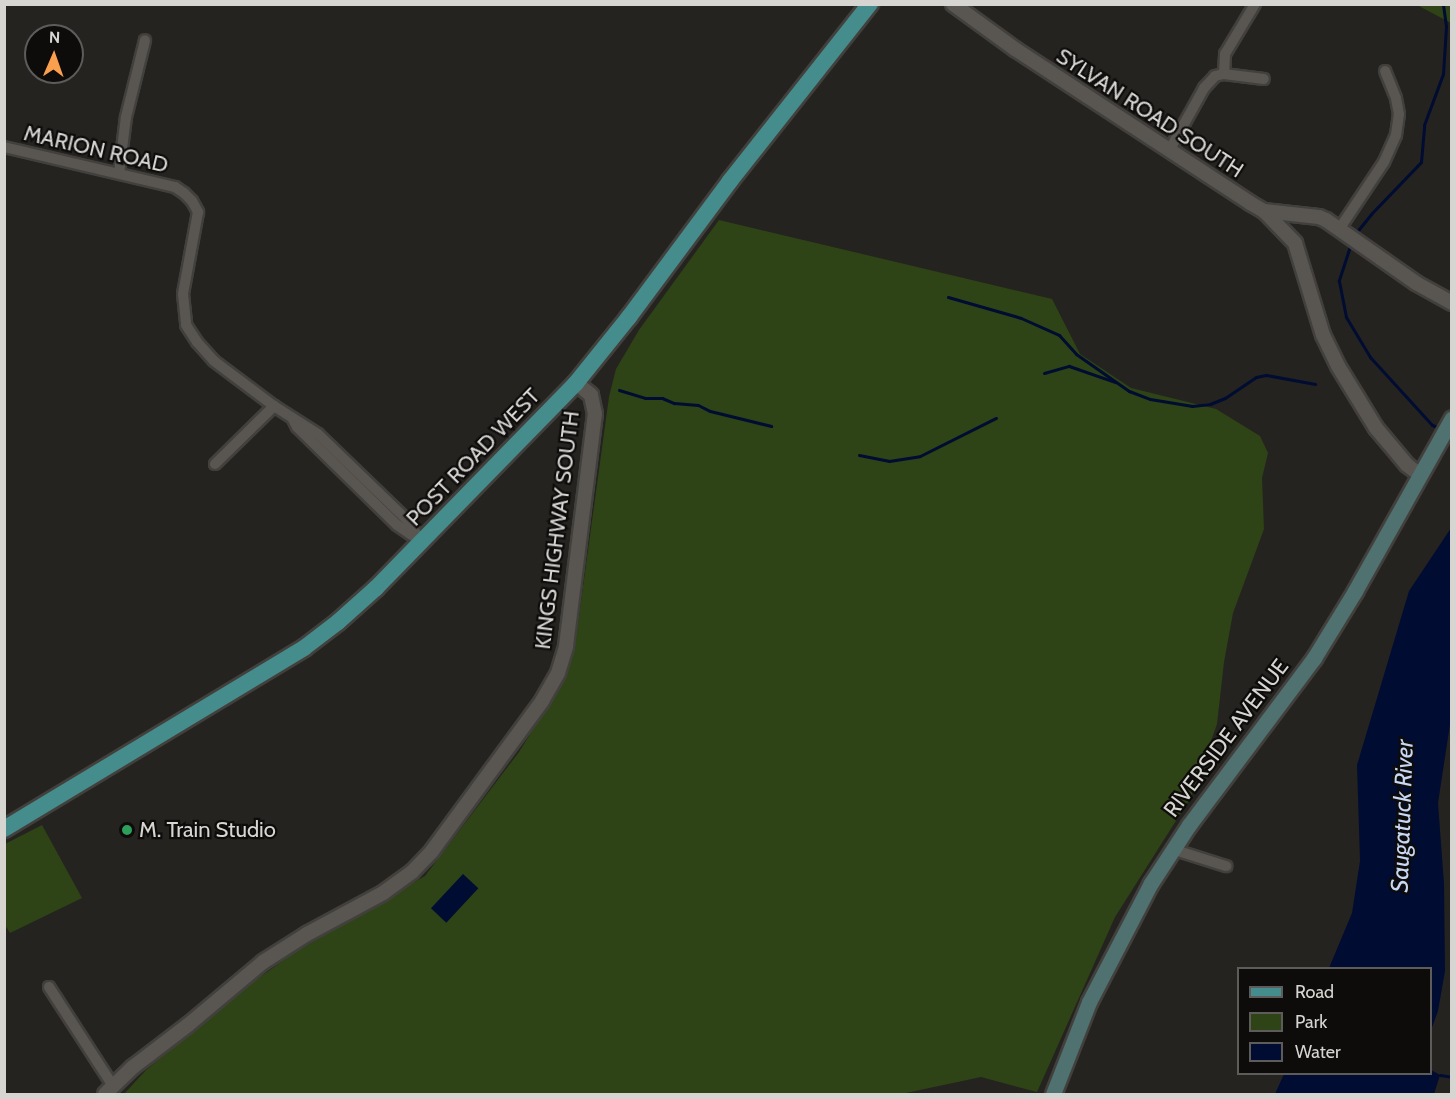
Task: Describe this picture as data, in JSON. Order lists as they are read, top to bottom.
{
  "streets": {
    "main road": ["POST ROAD WEST", "RIVERSIDE AVENUE"],
    "street": ["SYLVAN ROAD SOUTH", "MARION ROAD", "KINGS HIGHWAY SOUTH"]
  },
  "crossings": [
    ["MARION ROAD", "POST ROAD WEST"],
    ["POST ROAD WEST", "KINGS HIGHWAY SOUTH"]
  ],
  "water": ["Saugatuck River"],
  "places": ["M. Train Studio"],
  "legend": ["Road", "Park", "Water"],
  "north": "top"
}
